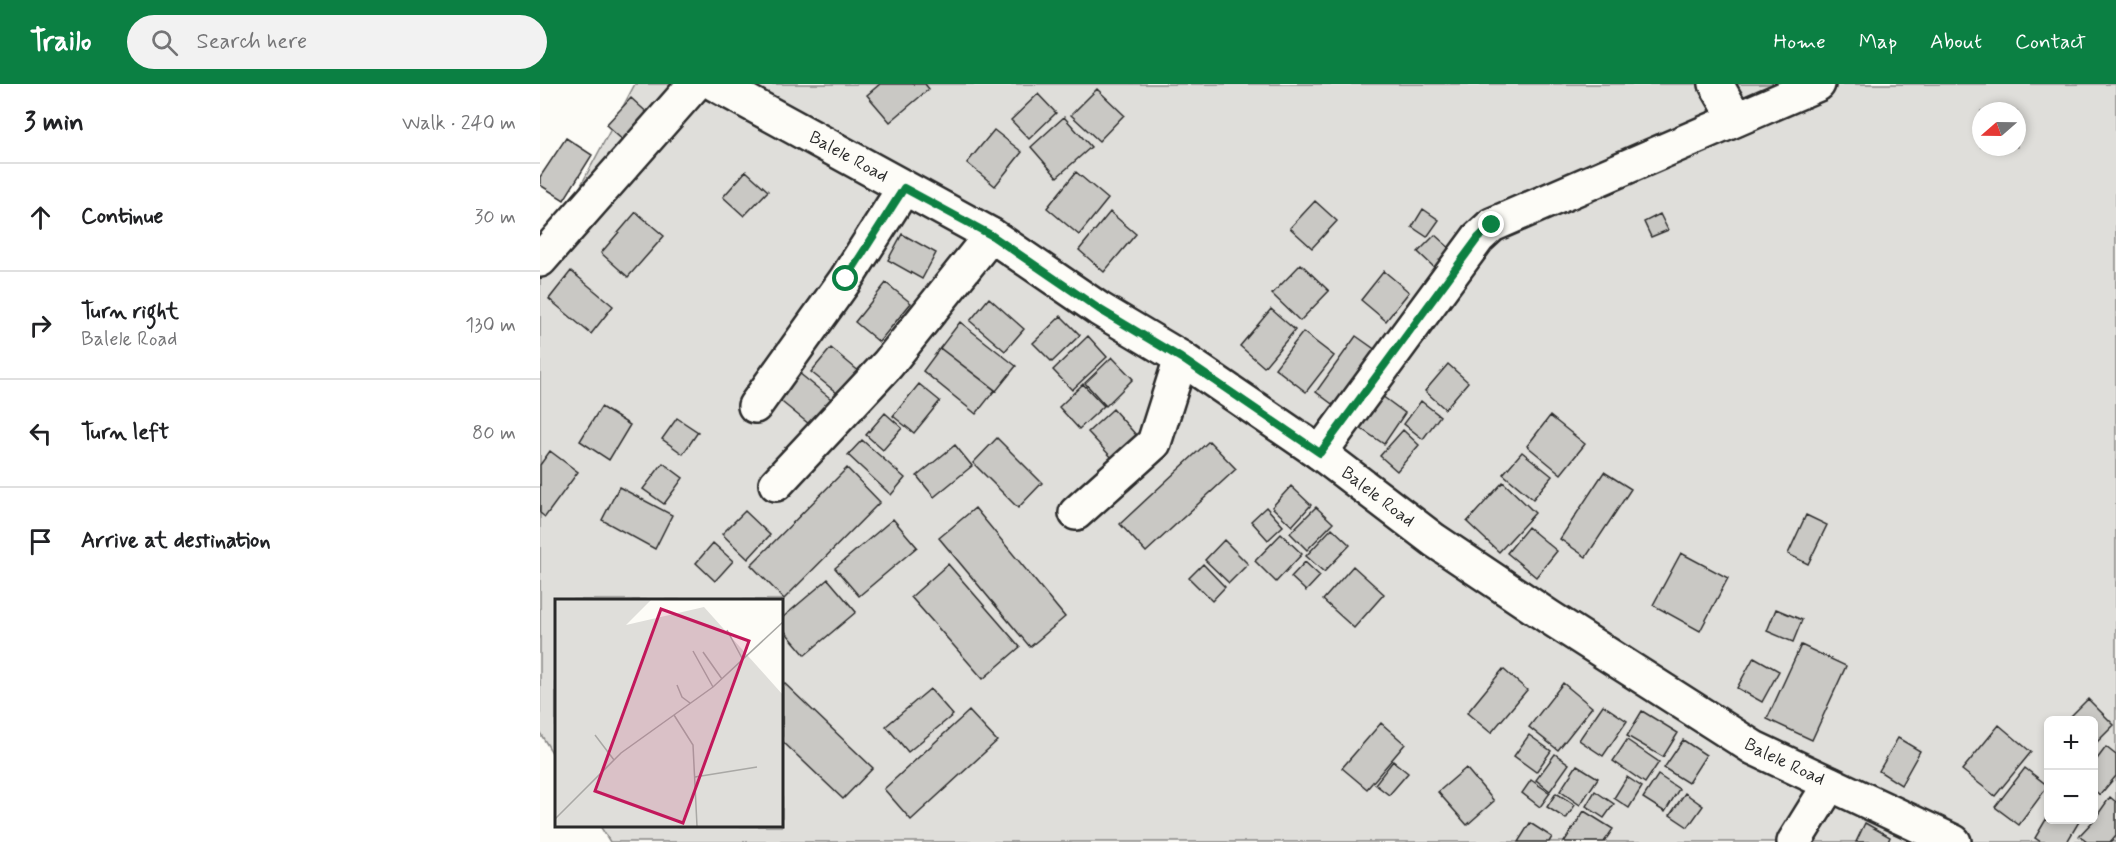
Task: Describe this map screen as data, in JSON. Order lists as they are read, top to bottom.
{
  "streets": {
    "street": ["Balele Road"]
  },
  "north": "left",
  "page": {
    "header": "Trailo",
    "search": "Search here",
    "nav": [
      "Home",
      "Map",
      "About",
      "Contact"
    ],
    "heading": ["3 min", "Walk · 240 m"],
    "list": [
      ["Continue", "30 m"],
      ["Turn right", "Balele Road", "130 m"],
      ["Turn left", "80 m"],
      "Arrive at destination"
    ],
    "map_buttons": ["+", "−"]
  }
}
